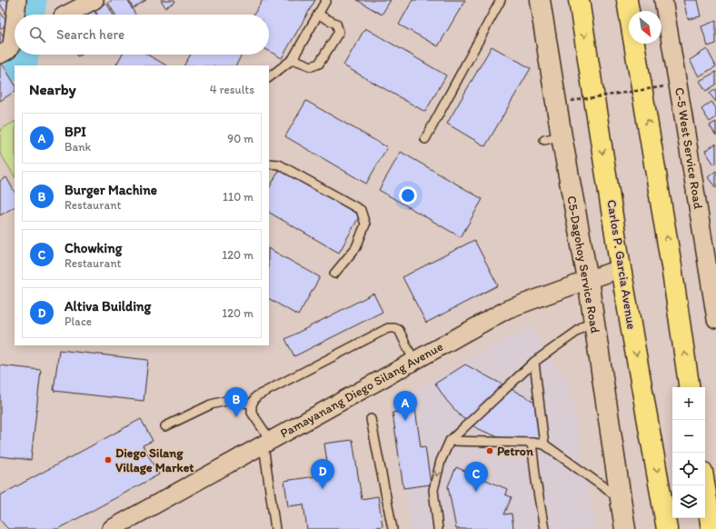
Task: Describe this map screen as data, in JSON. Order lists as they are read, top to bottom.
{
  "streets": {
    "main road": ["C5-Dagohoy Service Road", "Carlos P. Garcia Avenue"],
    "street": ["C-5 West Service Road", "Pamayanang Diego Silang Avenue"]
  },
  "crossings": [
    ["C5-Dagohoy Service Road", "Pamayanang Diego Silang Avenue"],
    ["Carlos P. Garcia Avenue", "Pamayanang Diego Silang Avenue"]
  ],
  "places": ["Petron", "Diego Silang Village Market"],
  "north": "bottom right",
  "page": {
    "search": "Search here",
    "heading": ["Nearby", "4 results"],
    "list": [
      {
        "mark": "A",
        "name": "BPI",
        "note": "Bank",
        "value": "90 m"
      },
      {
        "mark": "B",
        "name": "Burger Machine",
        "note": "Restaurant",
        "value": "110 m"
      },
      {
        "mark": "C",
        "name": "Chowking",
        "note": "Restaurant",
        "value": "120 m"
      },
      {
        "mark": "D",
        "name": "Altiva Building",
        "note": "Place",
        "value": "120 m"
      }
    ],
    "map_buttons": ["+", "−"],
    "pins": [
      "B",
      "A",
      "D",
      "C"
    ]
  }
}
